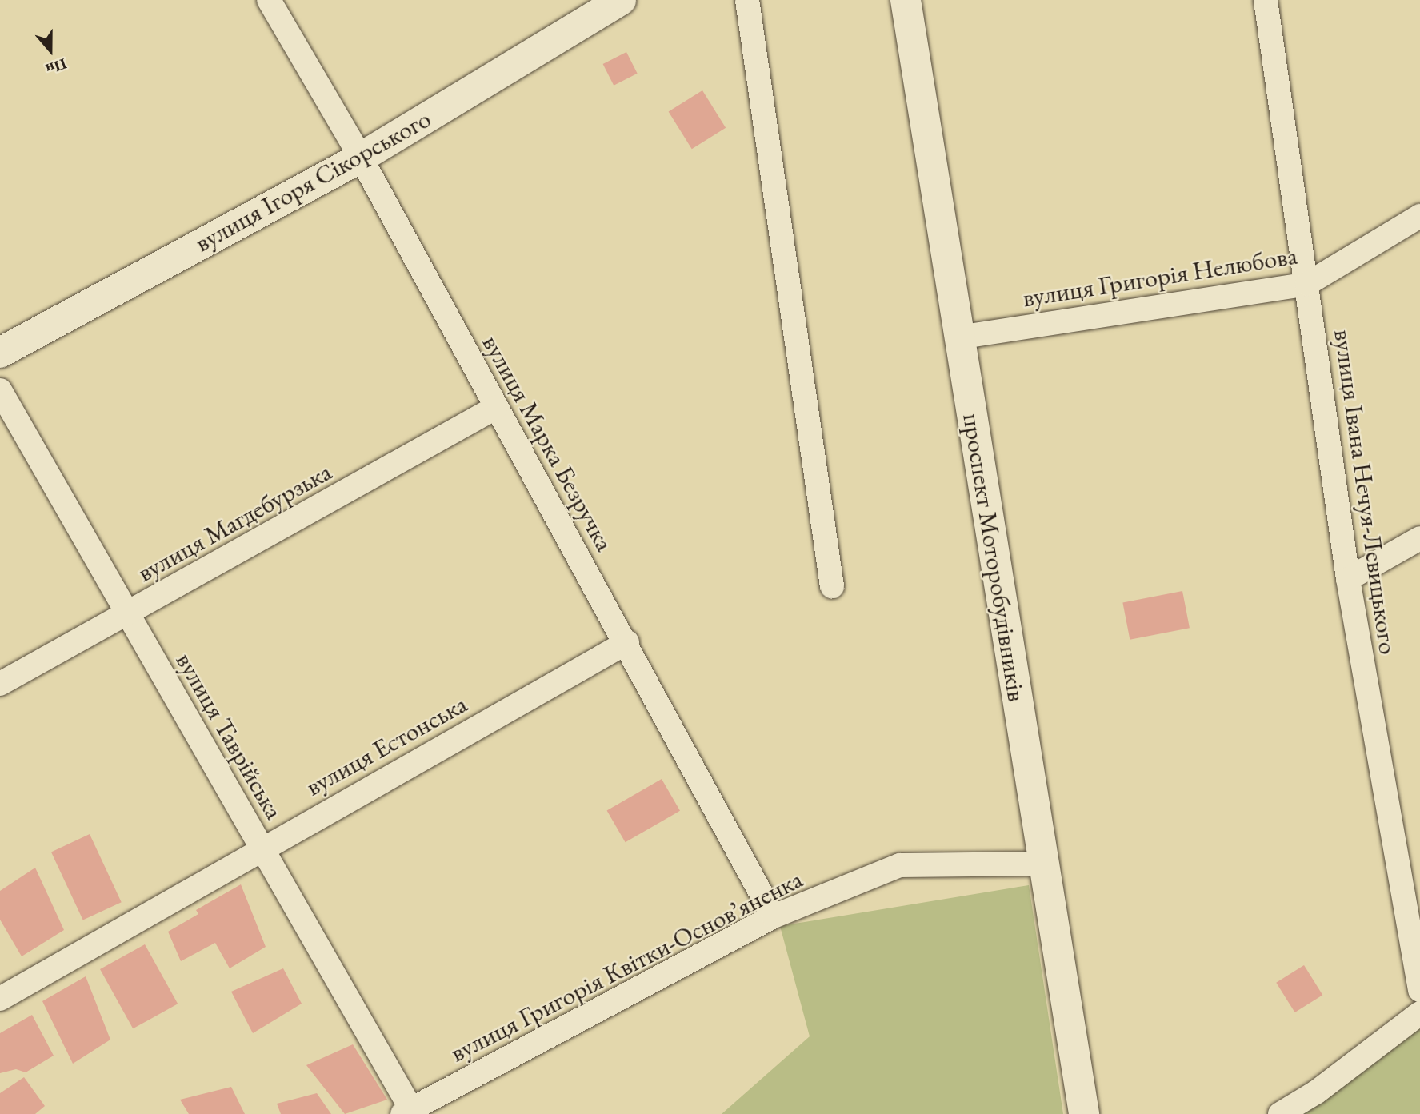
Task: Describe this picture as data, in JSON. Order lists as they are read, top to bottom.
{
  "streets": {
    "street": [
      "вулиця Ігоря Сікорського",
      "вулиця Григорія Нелюбова",
      "вулиця Марка Безручка",
      "вулиця Івана Нечуя-Левицького",
      "вулиця Магдебурзька",
      "проспект Моторобудівників",
      "вулиця Таврійська",
      "вулиця Естонська",
      "вулиця Григорія Квітки-Основʼяненка"
    ]
  },
  "crossings": [
    ["вулиця Ігоря Сікорського", "вулиця Марка Безручка"],
    ["вулиця Григорія Нелюбова", "вулиця Івана Нечуя-Левицького"],
    ["вулиця Григорія Нелюбова", "проспект Моторобудівників"],
    ["вулиця Марка Безручка", "вулиця Магдебурзька"],
    ["вулиця Марка Безручка", "вулиця Естонська"],
    ["вулиця Марка Безручка", "вулиця Григорія Квітки-Основʼяненка"],
    ["вулиця Магдебурзька", "вулиця Таврійська"],
    ["проспект Моторобудівників", "вулиця Григорія Квітки-Основʼяненка"],
    ["вулиця Таврійська", "вулиця Естонська"],
    ["вулиця Таврійська", "вулиця Григорія Квітки-Основʼяненка"]
  ],
  "north": "bottom"
}
